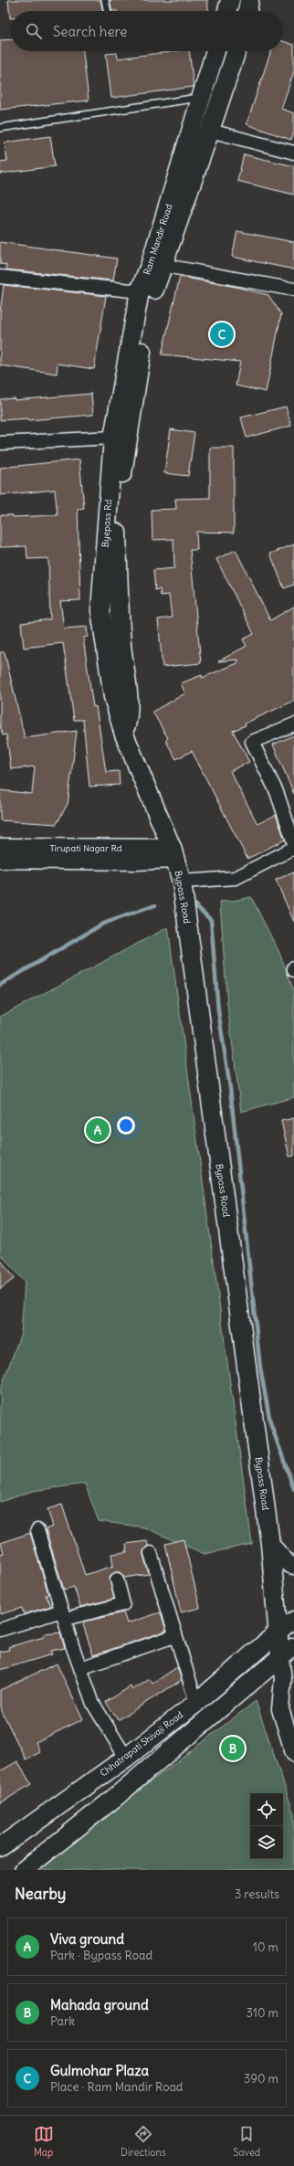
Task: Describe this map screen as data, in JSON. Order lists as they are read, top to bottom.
{
  "streets": {
    "main road": [
      "Ram Mandir Road",
      "Byepass Rd",
      "Bypass Road",
      "Chhatrapati Shivaji Road"
    ],
    "street": ["Tirupati Nagar Rd"]
  },
  "crossings": [
    ["Ram Mandir Road", "Byepass Rd"],
    ["Byepass Rd", "Bypass Road"],
    ["Tirupati Nagar Rd", "Bypass Road"],
    ["Bypass Road", "Chhatrapati Shivaji Road"]
  ],
  "page": {
    "search": "Search here",
    "pins": ["C", "A", "B"],
    "heading": ["Nearby", "3 results"],
    "list": [
      {
        "mark": "A",
        "name": "Viva ground",
        "note": "Park · Bypass Road",
        "value": "10 m"
      },
      {
        "mark": "B",
        "name": "Mahada ground",
        "note": "Park",
        "value": "310 m"
      },
      {
        "mark": "C",
        "name": "Gulmohar Plaza",
        "note": "Place · Ram Mandir Road",
        "value": "390 m"
      }
    ],
    "nav": ["Map", "Directions", "Saved"]
  }
}
